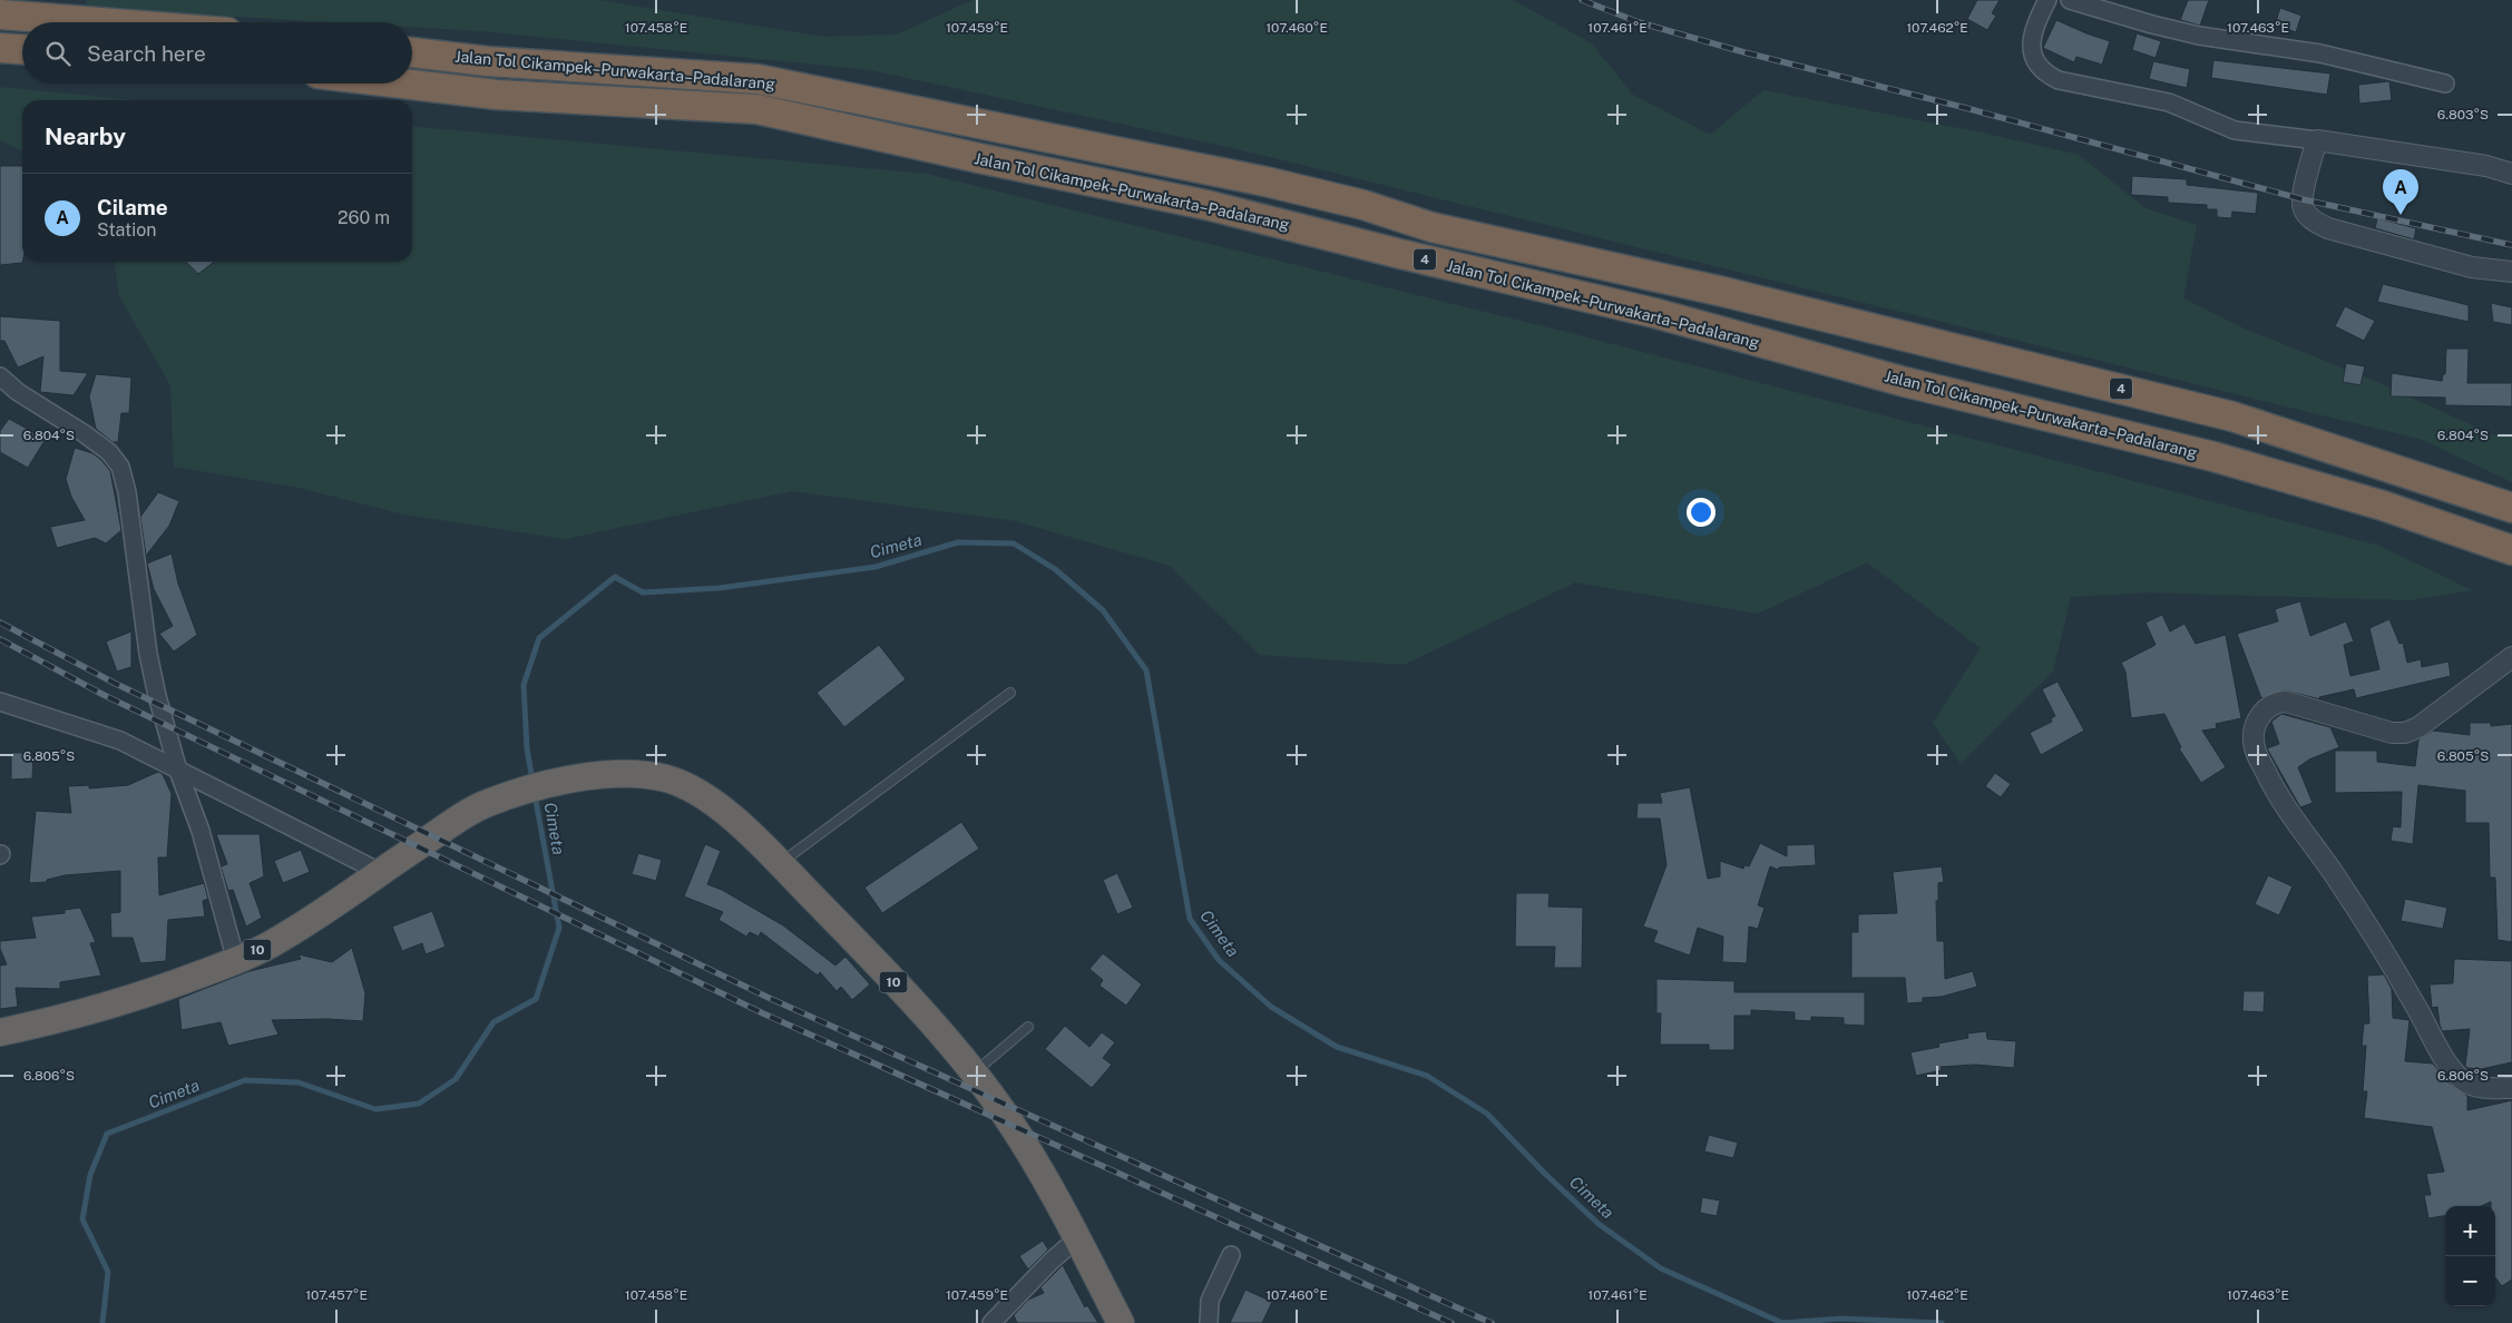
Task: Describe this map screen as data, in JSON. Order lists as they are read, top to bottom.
{
  "streets": {
    "highway": ["Jalan Tol Cikampek–Purwakarta–Padalarang", "4", "10"]
  },
  "water": ["Cimeta"],
  "page": {
    "search": "Search here",
    "heading": "Nearby",
    "pins": "A",
    "list": [
      {
        "mark": "A",
        "name": "Cilame",
        "note": "Station",
        "value": "260 m"
      }
    ],
    "map_buttons": ["+", "−"]
  },
  "coordinates": [
    "107.458°E",
    "107.459°E",
    "107.460°E",
    "107.461°E",
    "107.462°E",
    "107.463°E",
    "6.803°S",
    "6.804°S",
    "6.805°S",
    "6.806°S",
    "107.457°E"
  ]
}
